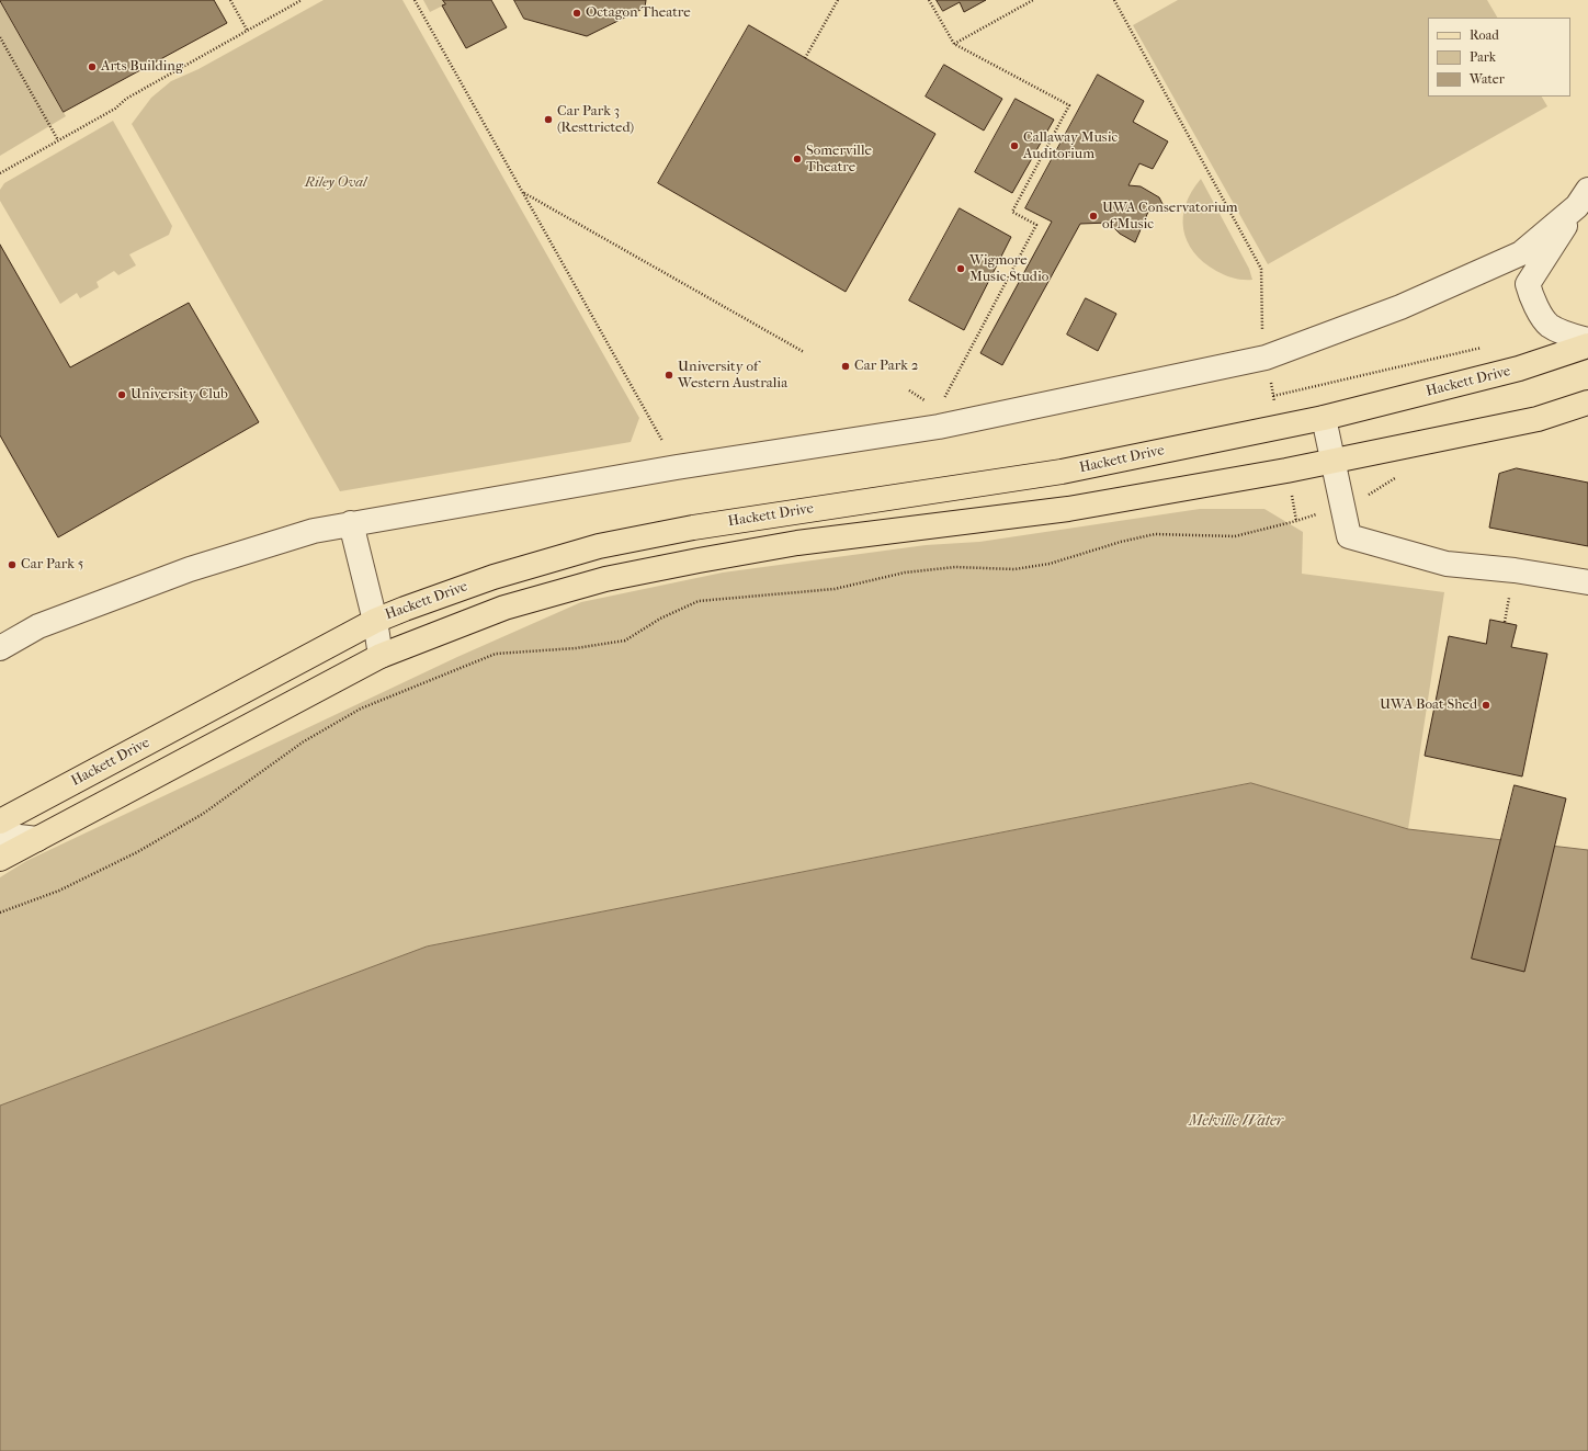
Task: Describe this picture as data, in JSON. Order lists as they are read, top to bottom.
{
  "streets": {
    "main road": ["Hackett Drive"]
  },
  "water": ["Melville Water"],
  "parks": ["Riley Oval"],
  "places": [
    "Octagon Theatre",
    "Arts Building",
    "Car Park 3 (Resttricted)",
    "Callaway Music Auditorium",
    "Somerville Theatre",
    "UWA Conservatorium of Music",
    "Wigmore Music Studio",
    "Car Park 2",
    "University of Western Australia",
    "University Club",
    "Car Park 5",
    "UWA Boat Shed"
  ],
  "legend": ["Road", "Park", "Water"]
}
